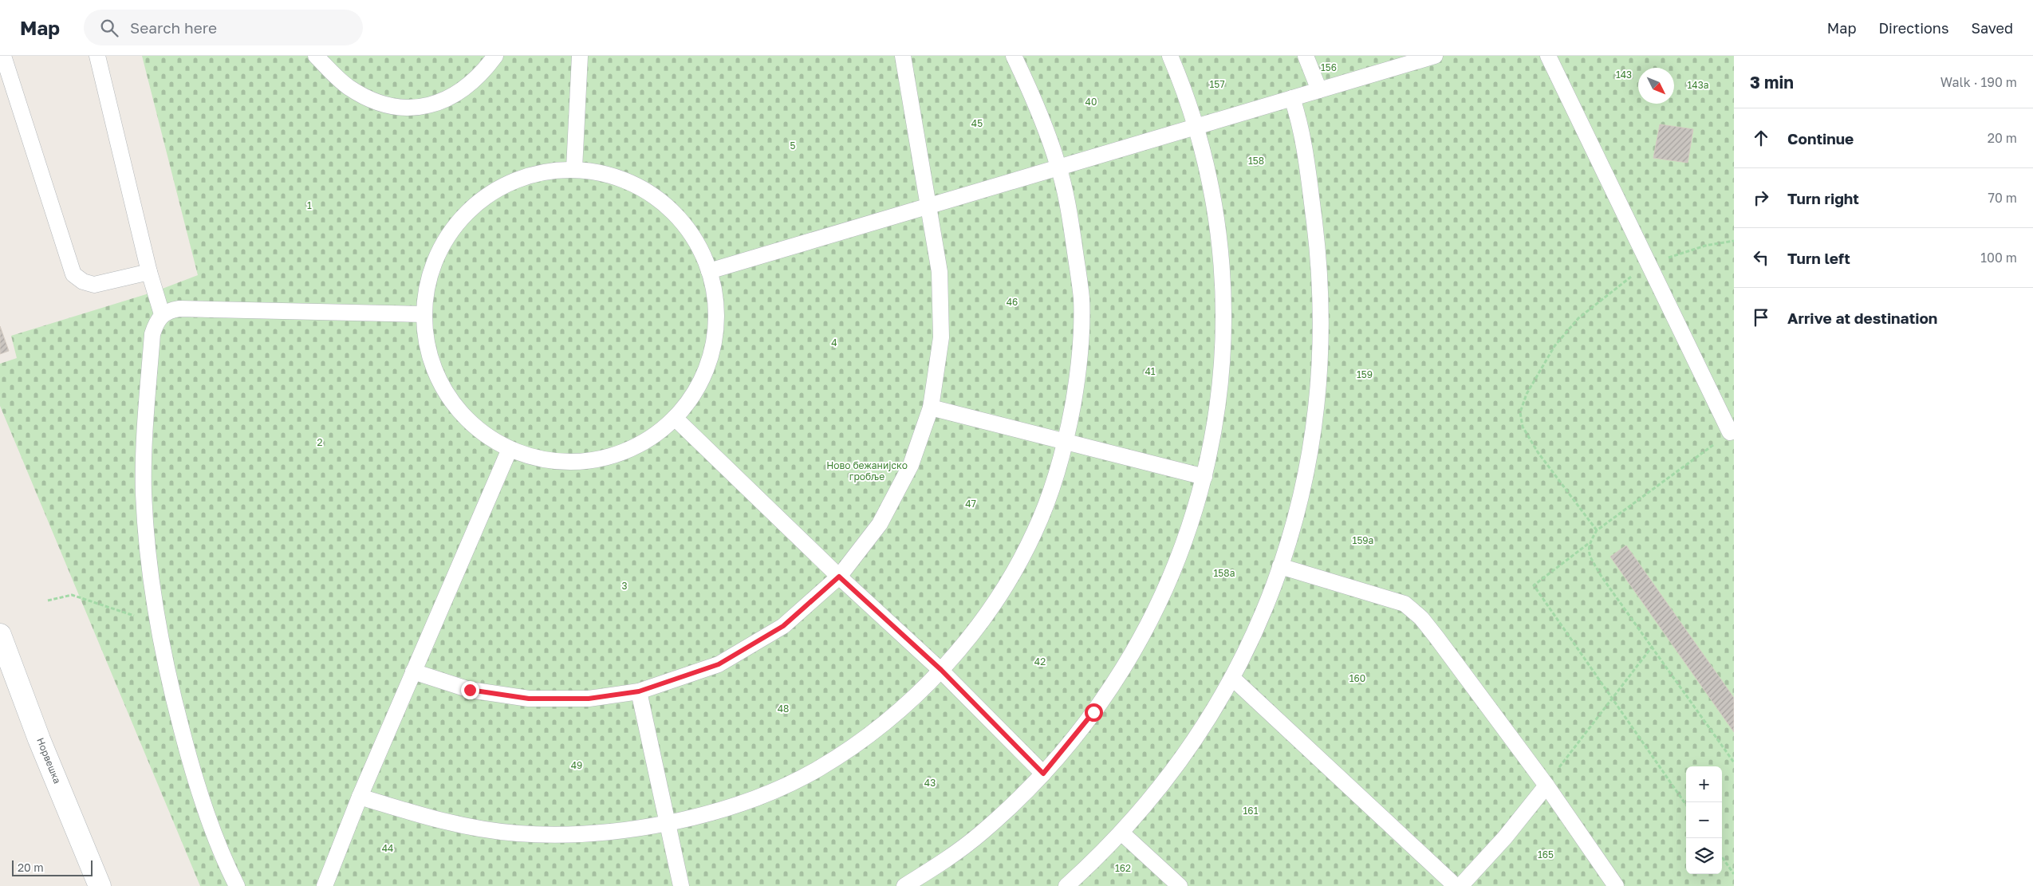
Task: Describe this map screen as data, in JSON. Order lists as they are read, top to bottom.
{
  "streets": {
    "main road": ["Норвешка"]
  },
  "parks": [
    "156",
    "143",
    "157",
    "143a",
    "40",
    "45",
    "5",
    "158",
    "1",
    "46",
    "4",
    "41",
    "159",
    "2",
    "Ново бежанијско гробље",
    "47",
    "159a",
    "158a",
    "3",
    "42",
    "160",
    "48",
    "49",
    "43",
    "161",
    "44",
    "165",
    "162"
  ],
  "scale_bar": "20 m",
  "north": "bottom right",
  "page": {
    "header": "Map",
    "search": "Search here",
    "nav": ["Map", "Directions", "Saved"],
    "heading": ["3 min", "Walk · 190 m"],
    "list": [
      ["Continue", "20 m"],
      ["Turn right", "70 m"],
      ["Turn left", "100 m"],
      "Arrive at destination"
    ],
    "map_buttons": ["+", "−"],
    "scale": "20 m"
  }
}
